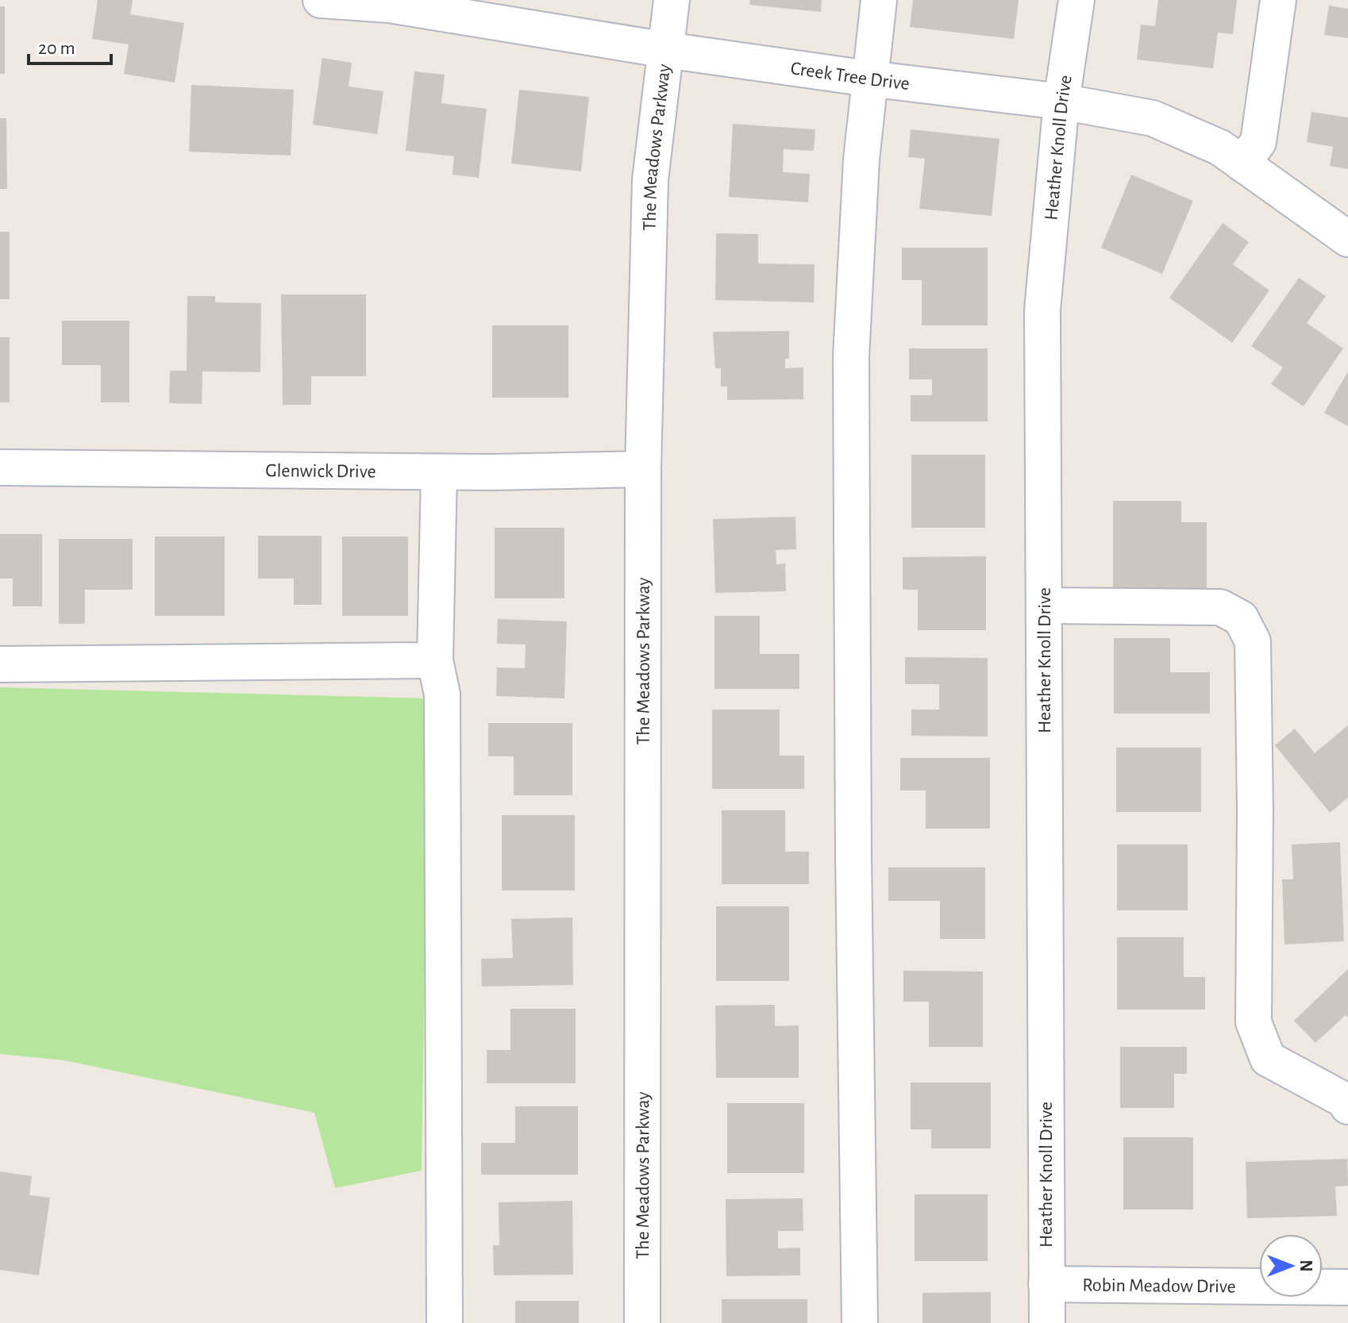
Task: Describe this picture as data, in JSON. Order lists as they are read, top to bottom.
{
  "streets": {
    "street": [
      "Creek Tree Drive",
      "The Meadows Parkway",
      "Heather Knoll Drive",
      "Glenwick Drive",
      "Robin Meadow Drive"
    ]
  },
  "crossings": [
    ["Creek Tree Drive", "The Meadows Parkway"],
    ["Creek Tree Drive", "Heather Knoll Drive"],
    ["The Meadows Parkway", "Glenwick Drive"],
    ["Heather Knoll Drive", "Robin Meadow Drive"]
  ],
  "scale_bar": "20 m",
  "north": "right"
}
